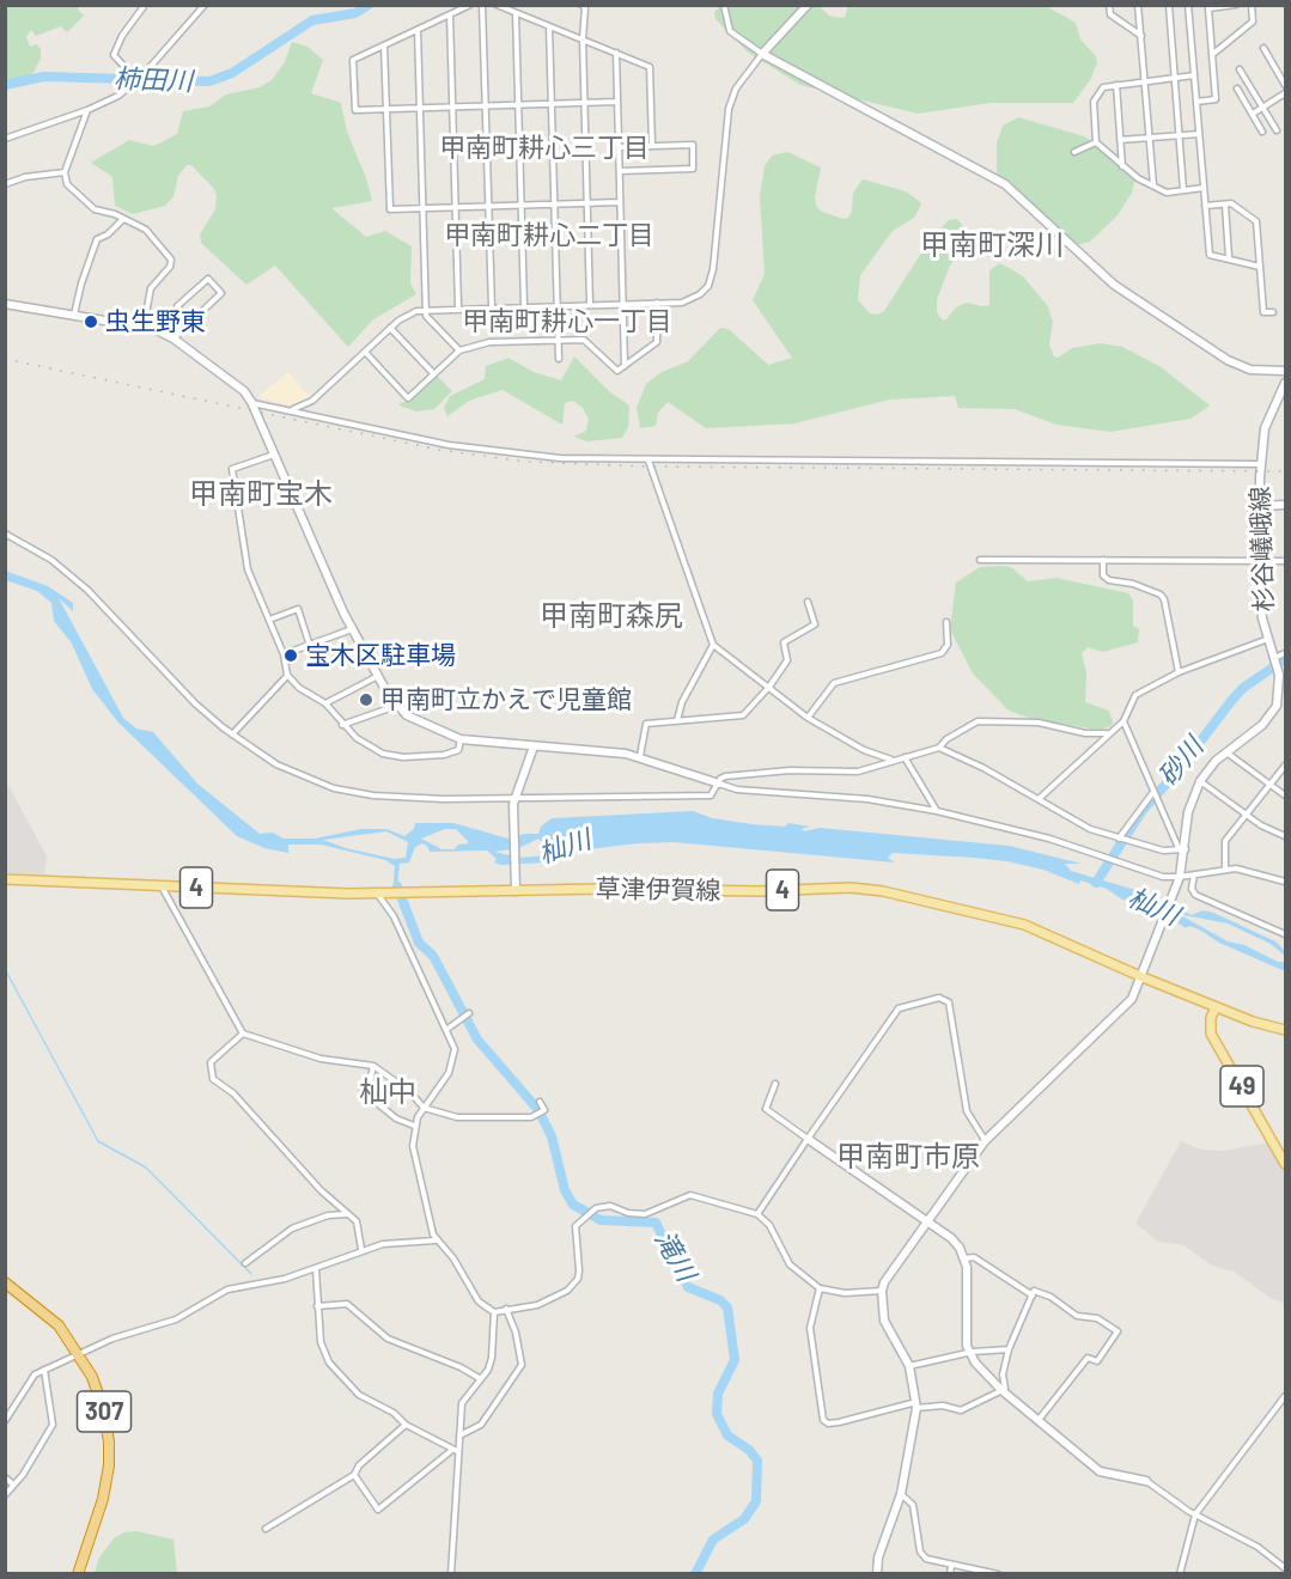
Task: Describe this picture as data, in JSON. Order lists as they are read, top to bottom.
{
  "streets": {
    "highway": ["307"],
    "main road": ["4", "草津伊賀線", "49"],
    "street": ["杉谷嶬峨線"]
  },
  "crossings": [
    ["杉谷嶬峨線", "草津伊賀線"],
    ["草津伊賀線", "49"]
  ],
  "districts": [
    "甲南町耕心三丁目",
    "甲南町耕心二丁目",
    "甲南町深川",
    "甲南町耕心一丁目",
    "甲南町宝木",
    "甲南町森尻",
    "杣中",
    "甲南町市原"
  ],
  "water": [
    "柿田川",
    "砂川",
    "杣川",
    "滝川"
  ],
  "places": ["虫生野東", "宝木区駐車場", "甲南町立かえで児童館"]
}
